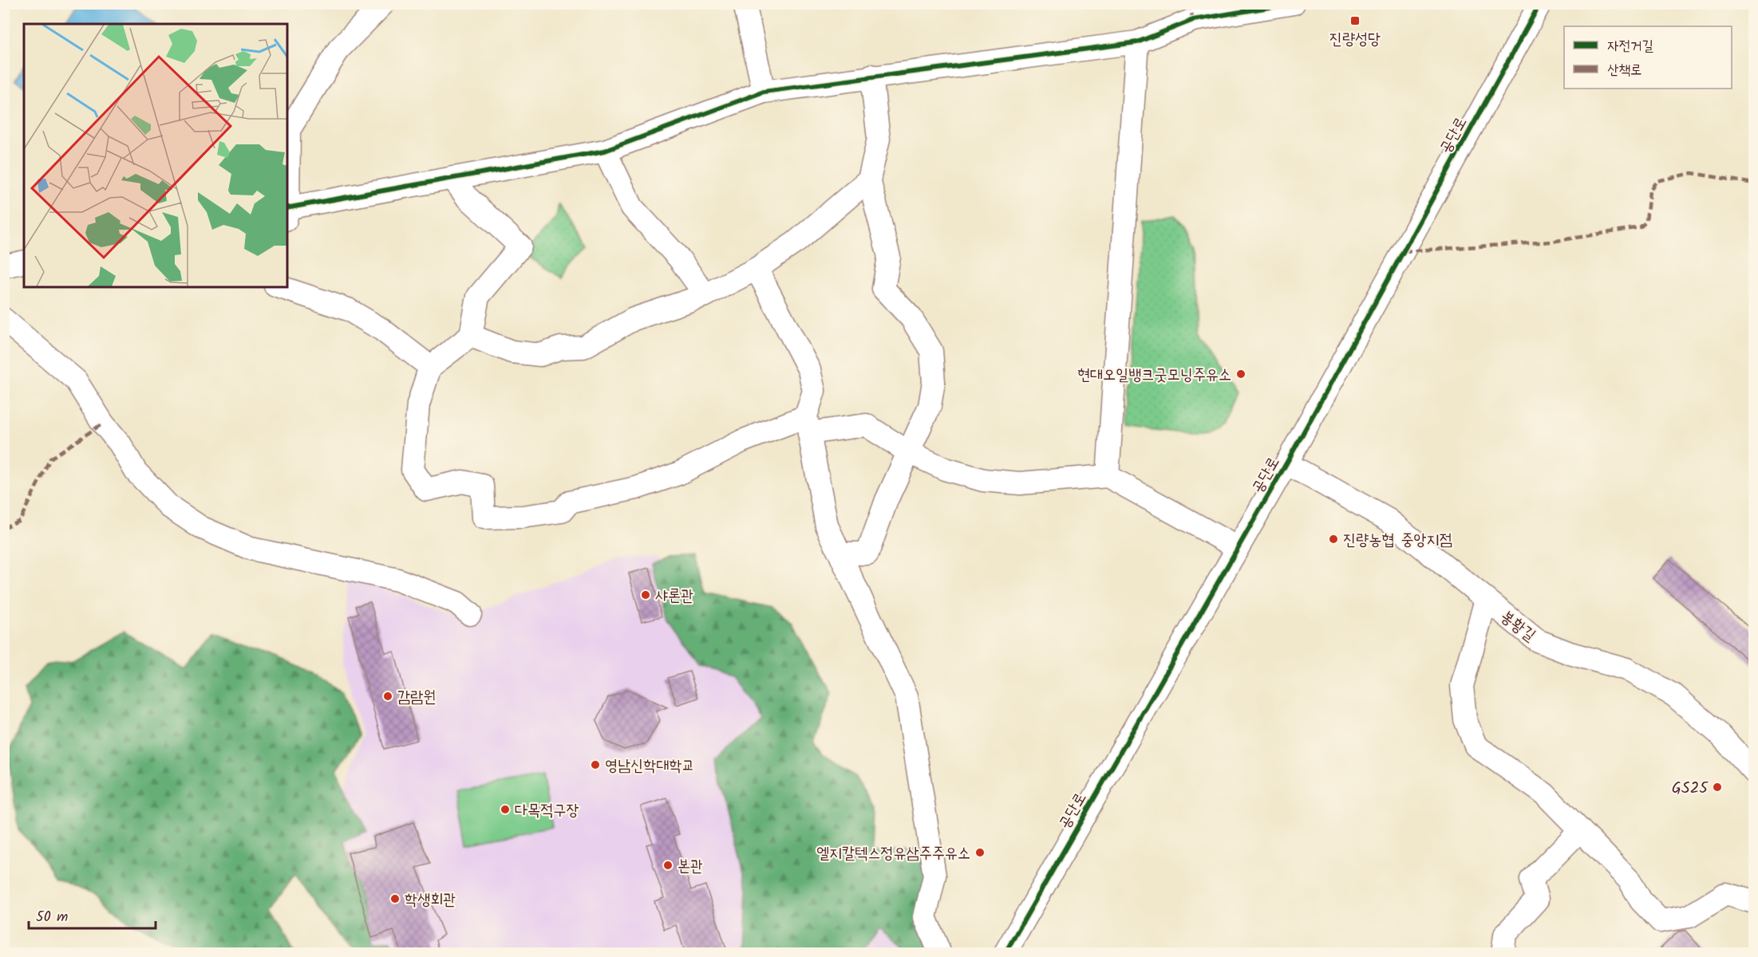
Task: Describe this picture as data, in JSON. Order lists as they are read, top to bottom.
{
  "streets": {
    "street": ["공단로", "봉황길"]
  },
  "crossings": [
    ["공단로", "봉황길"]
  ],
  "places": {
    "transit": ["진량성당"],
    "other": [
      "현대오일뱅크굿모닝주유소",
      "진량농협 중앙지점",
      "샤론관",
      "감람원",
      "영남신학대학교",
      "GS25",
      "다목적구장",
      "엘지칼텍스정유삼주주유소",
      "본관",
      "학생회관"
    ]
  },
  "legend": ["자전거길", "산책로"],
  "scale_bar": "50 m"
}
